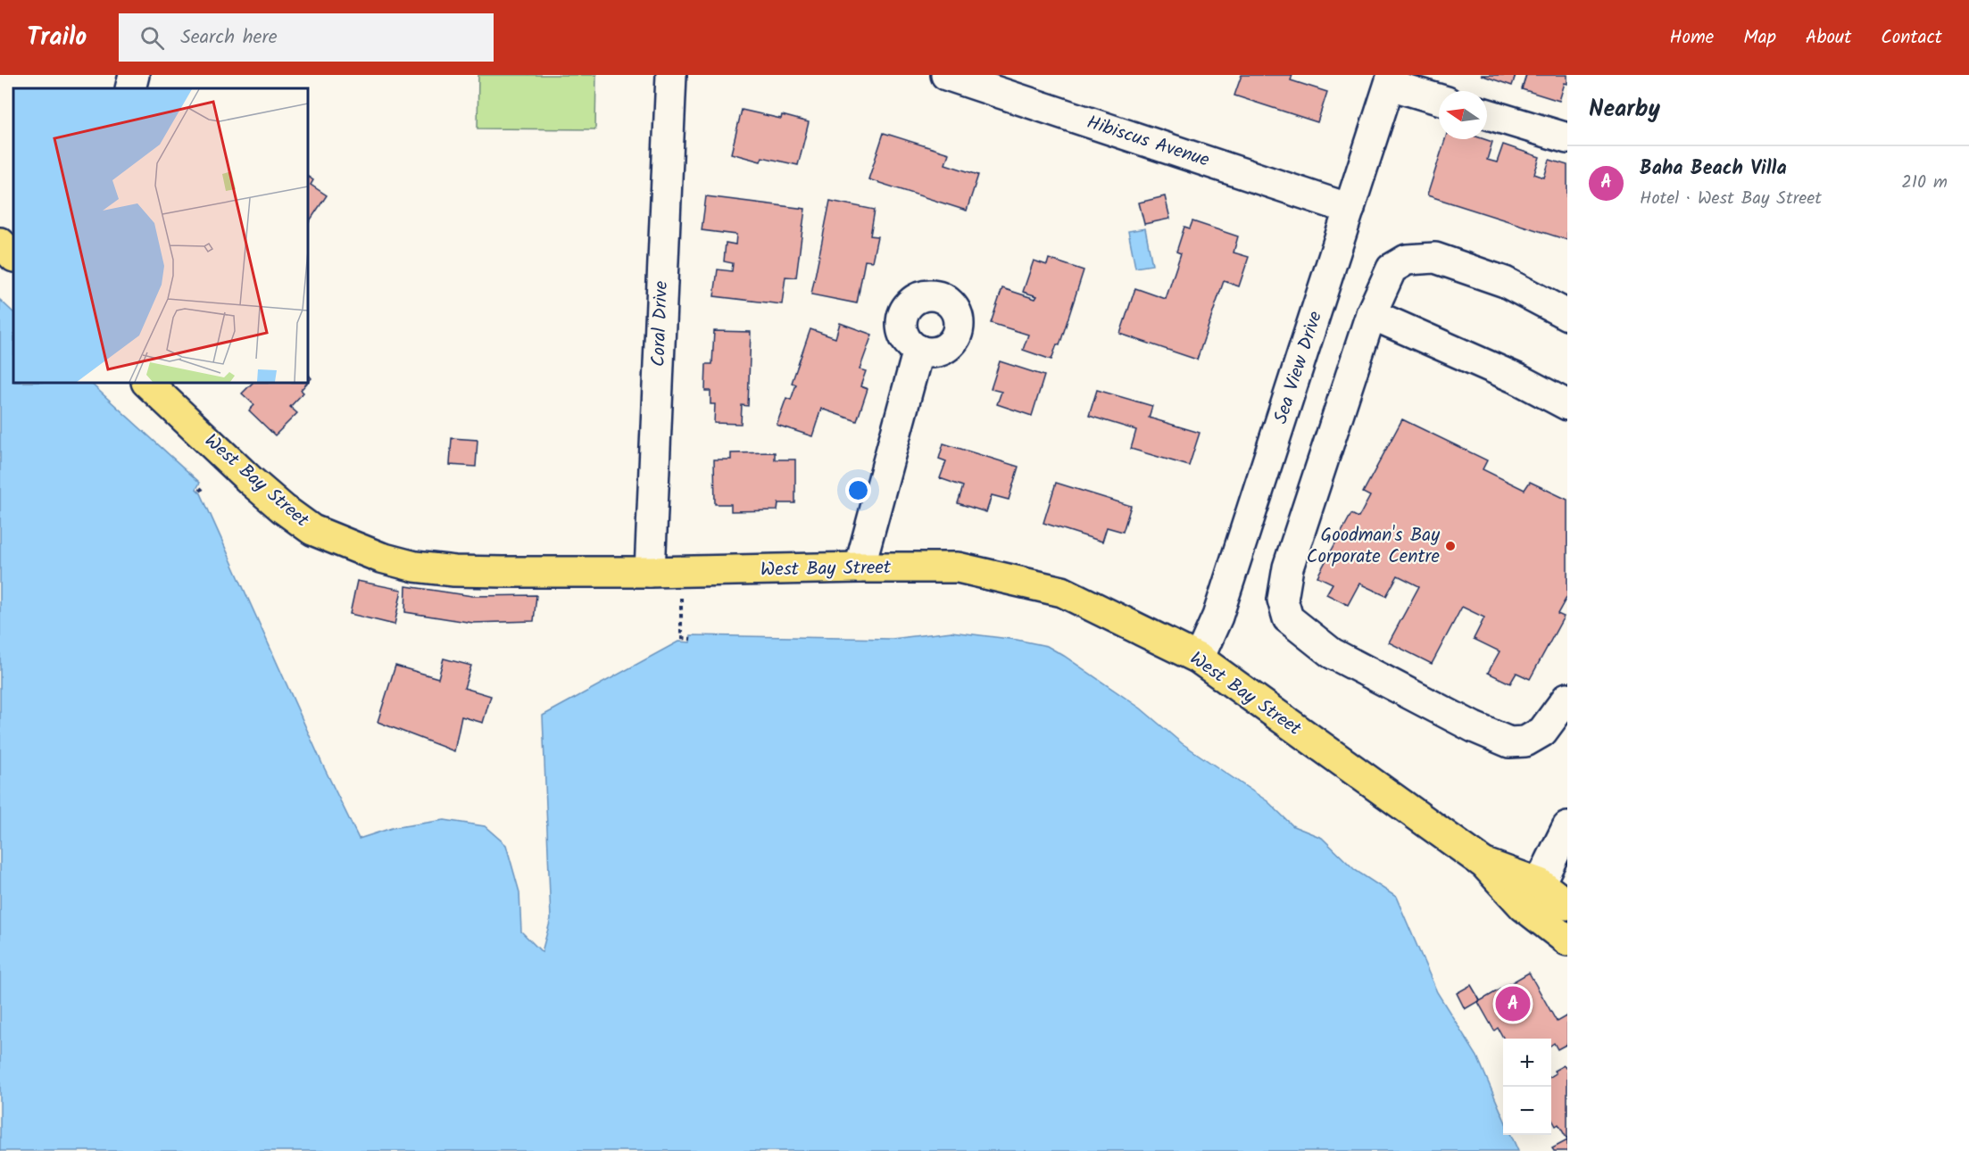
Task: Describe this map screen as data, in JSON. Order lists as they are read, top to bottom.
{
  "streets": {
    "main road": ["West Bay Street"],
    "street": ["Hibiscus Avenue", "Coral Drive", "Sea View Drive"]
  },
  "crossings": [
    ["Hibiscus Avenue", "Sea View Drive"],
    ["Coral Drive", "West Bay Street"],
    ["Sea View Drive", "West Bay Street"]
  ],
  "places": ["Goodman's Bay Corporate Centre"],
  "north": "left",
  "page": {
    "header": "Trailo",
    "search": "Search here",
    "nav": [
      "Home",
      "Map",
      "About",
      "Contact"
    ],
    "heading": "Nearby",
    "list": [
      {
        "mark": "A",
        "name": "Baha Beach Villa",
        "note": "Hotel · West Bay Street",
        "value": "210 m"
      }
    ],
    "pins": "A",
    "map_buttons": ["+", "−"]
  }
}
